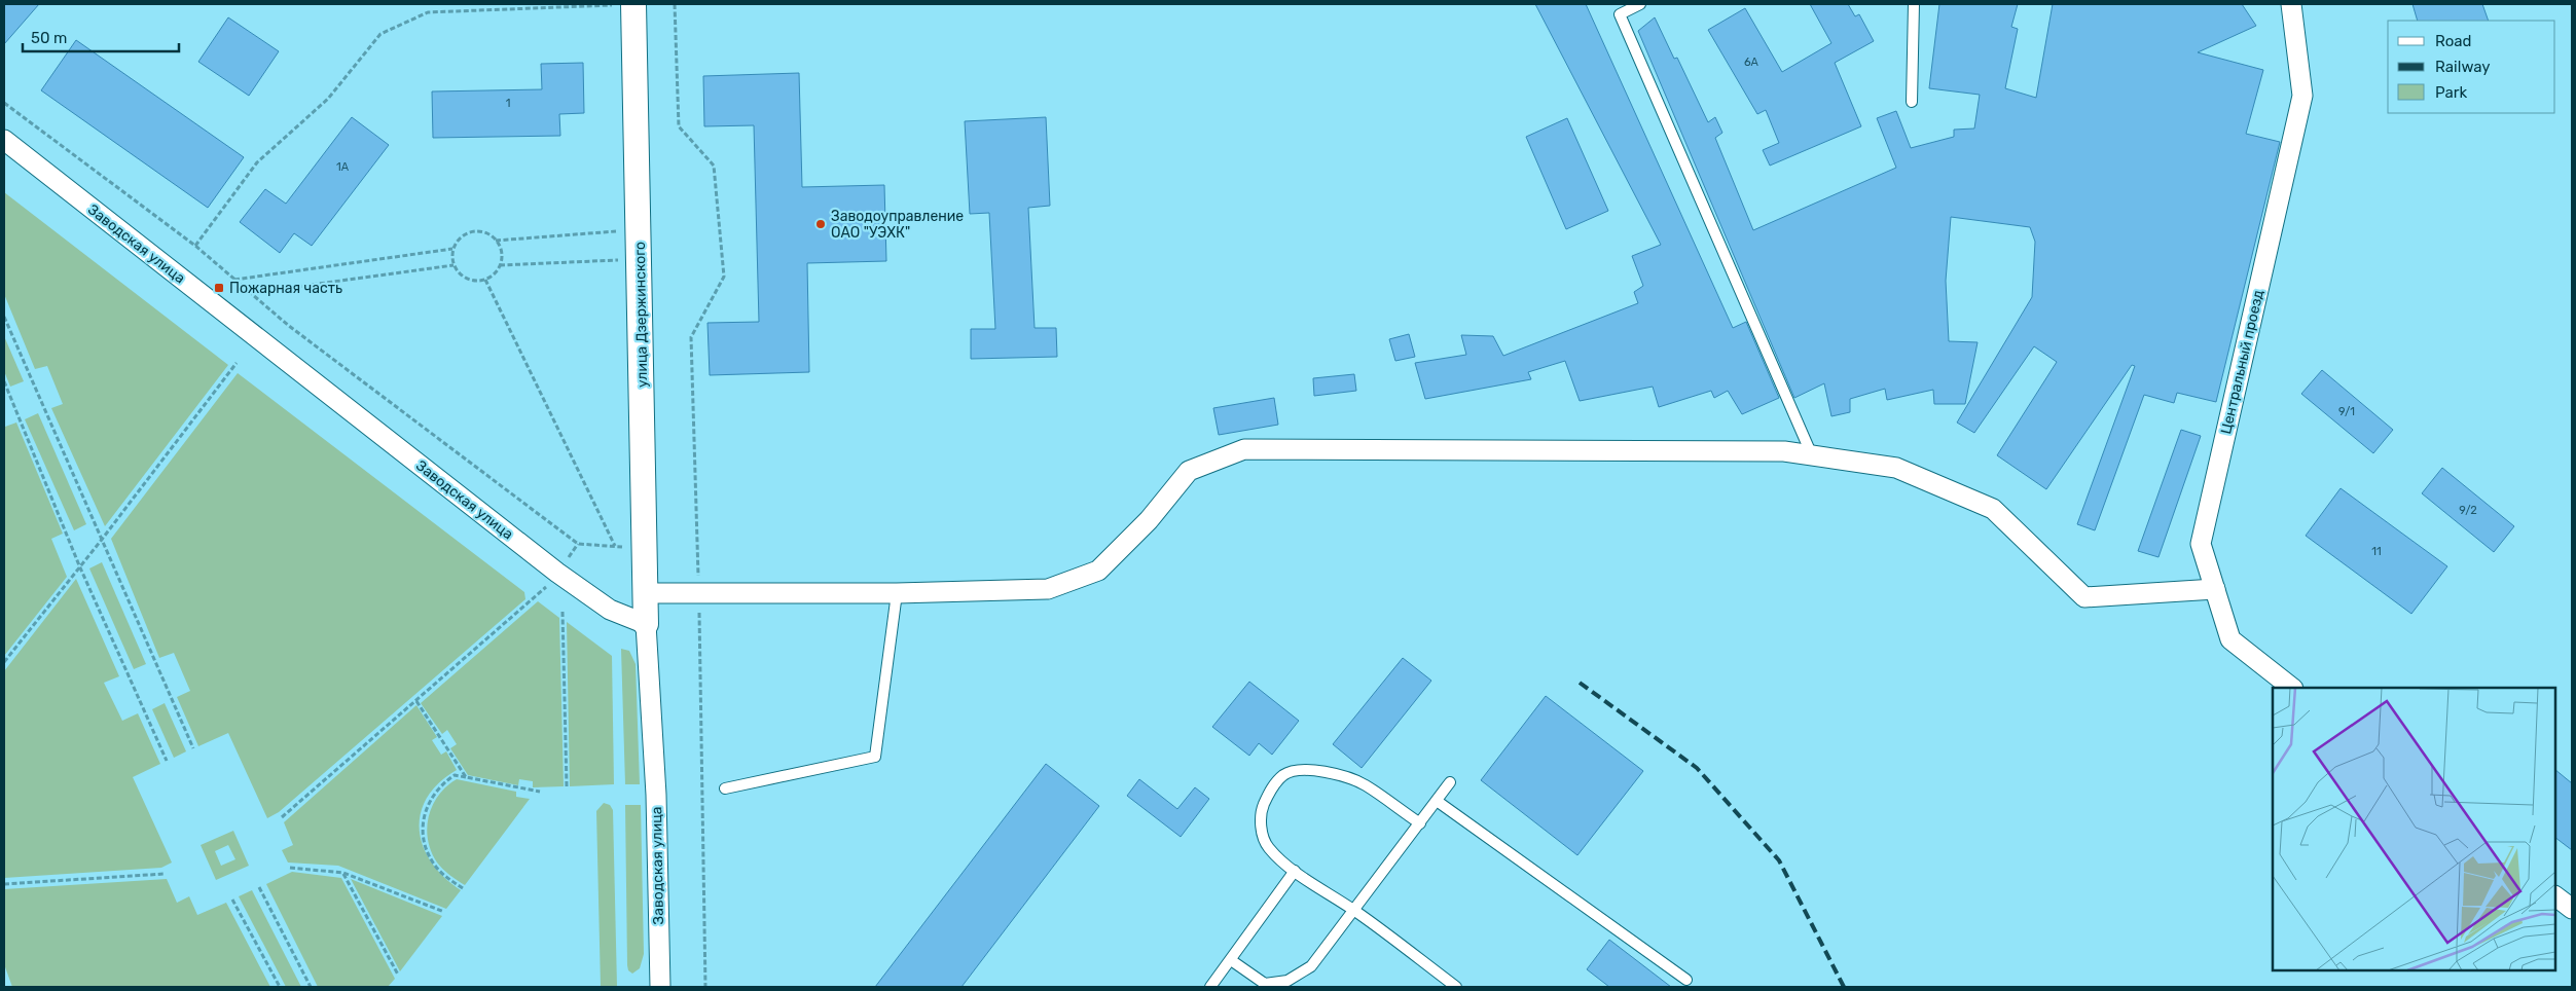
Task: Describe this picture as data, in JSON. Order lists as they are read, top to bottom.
{
  "streets": {
    "street": ["Заводская улица", "улица Дзержинского", "Центральный проезд"]
  },
  "crossings": [
    ["Заводская улица", "улица Дзержинского"]
  ],
  "places": {
    "other": ["Заводоуправление ОАО \"УЭХК\""],
    "transit": ["Пожарная часть"]
  },
  "house_numbers": [
    "6А",
    "1",
    "1А",
    "9/1",
    "9/2",
    "11"
  ],
  "legend": ["Road", "Railway", "Park"],
  "scale_bar": "50 m"
}
